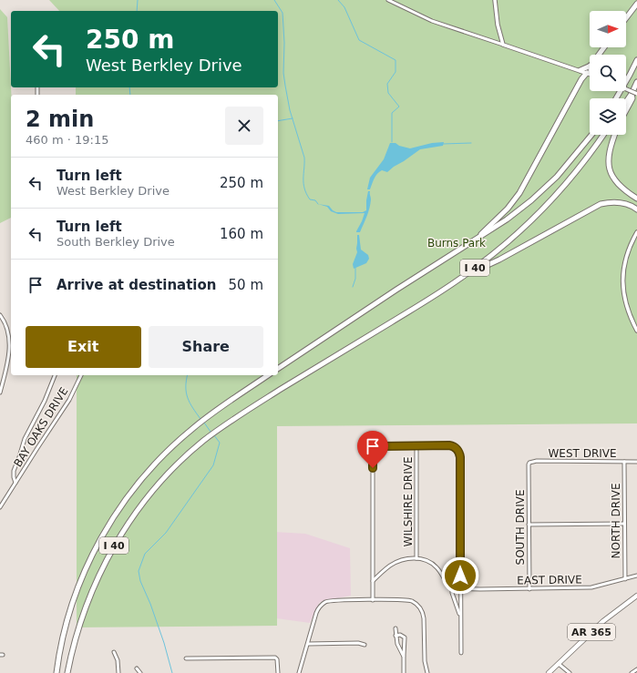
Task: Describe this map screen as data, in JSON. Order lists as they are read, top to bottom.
{
  "streets": {
    "highway": ["I 40"],
    "main road": ["AR 365"],
    "street": [
      "BAY OAKS DRIVE",
      "WEST DRIVE",
      "WILSHIRE DRIVE",
      "NORTH DRIVE",
      "SOUTH DRIVE",
      "EAST DRIVE"
    ]
  },
  "crossings": [
    ["WEST DRIVE", "NORTH DRIVE"],
    ["WEST DRIVE", "SOUTH DRIVE"],
    ["NORTH DRIVE", "EAST DRIVE"],
    ["SOUTH DRIVE", "EAST DRIVE"]
  ],
  "parks": ["Burns Park"],
  "north": "right",
  "page": {
    "turn": ["250 m", "West Berkley Drive"],
    "heading": ["2 min", "460 m · 19:15"],
    "list": [
      {
        "name": "Turn left",
        "note": "West Berkley Drive",
        "value": "250 m"
      },
      {
        "name": "Turn left",
        "note": "South Berkley Drive",
        "value": "160 m"
      },
      {
        "name": "Arrive at destination",
        "value": "50 m"
      }
    ],
    "buttons": ["Exit", "Share"]
  }
}
